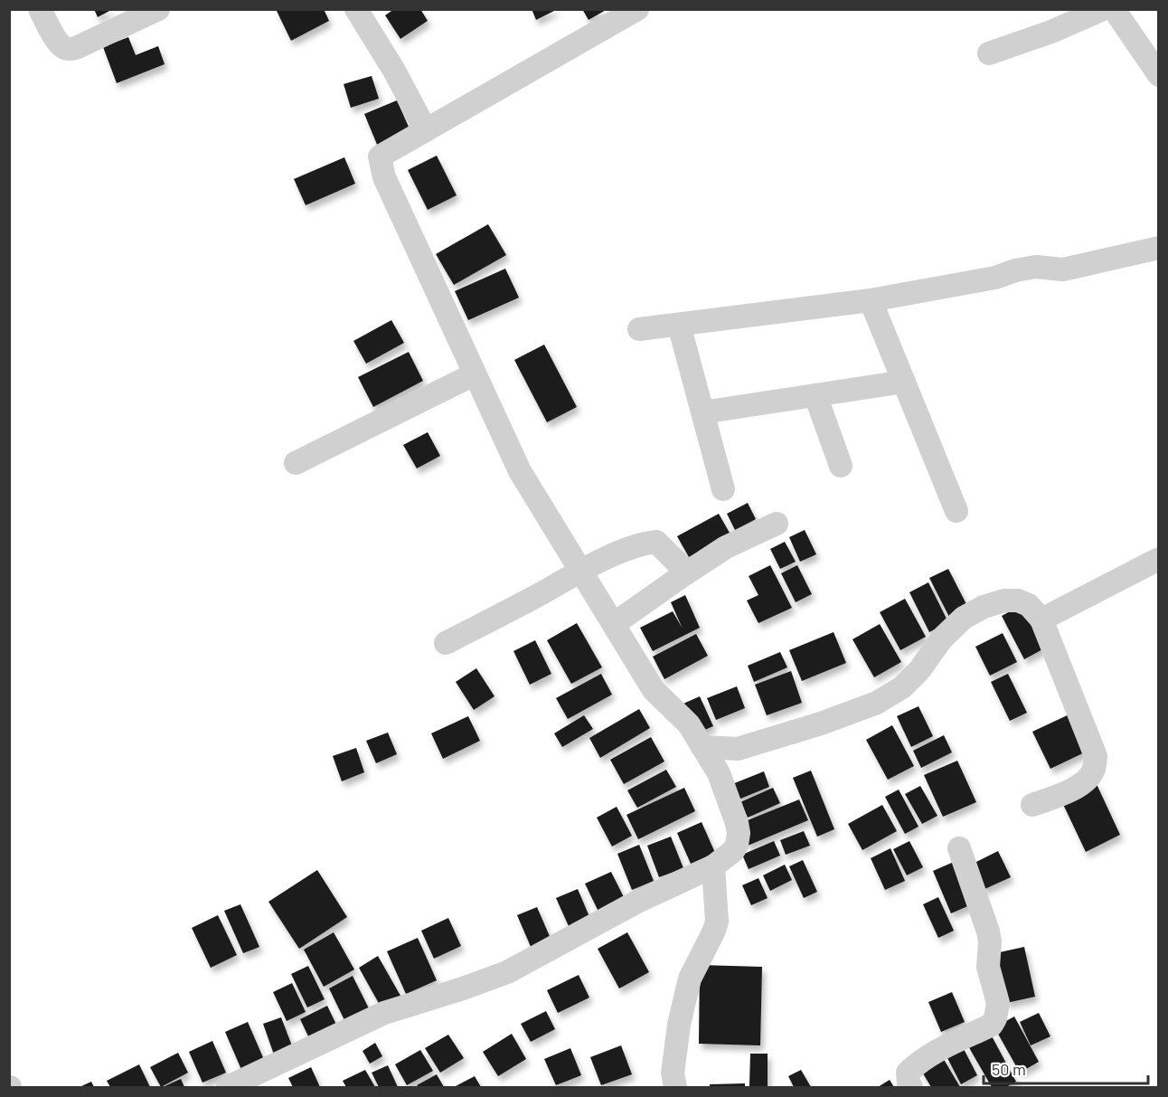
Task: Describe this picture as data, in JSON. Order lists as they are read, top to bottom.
{
  "scale_bar": "50 m"
}
